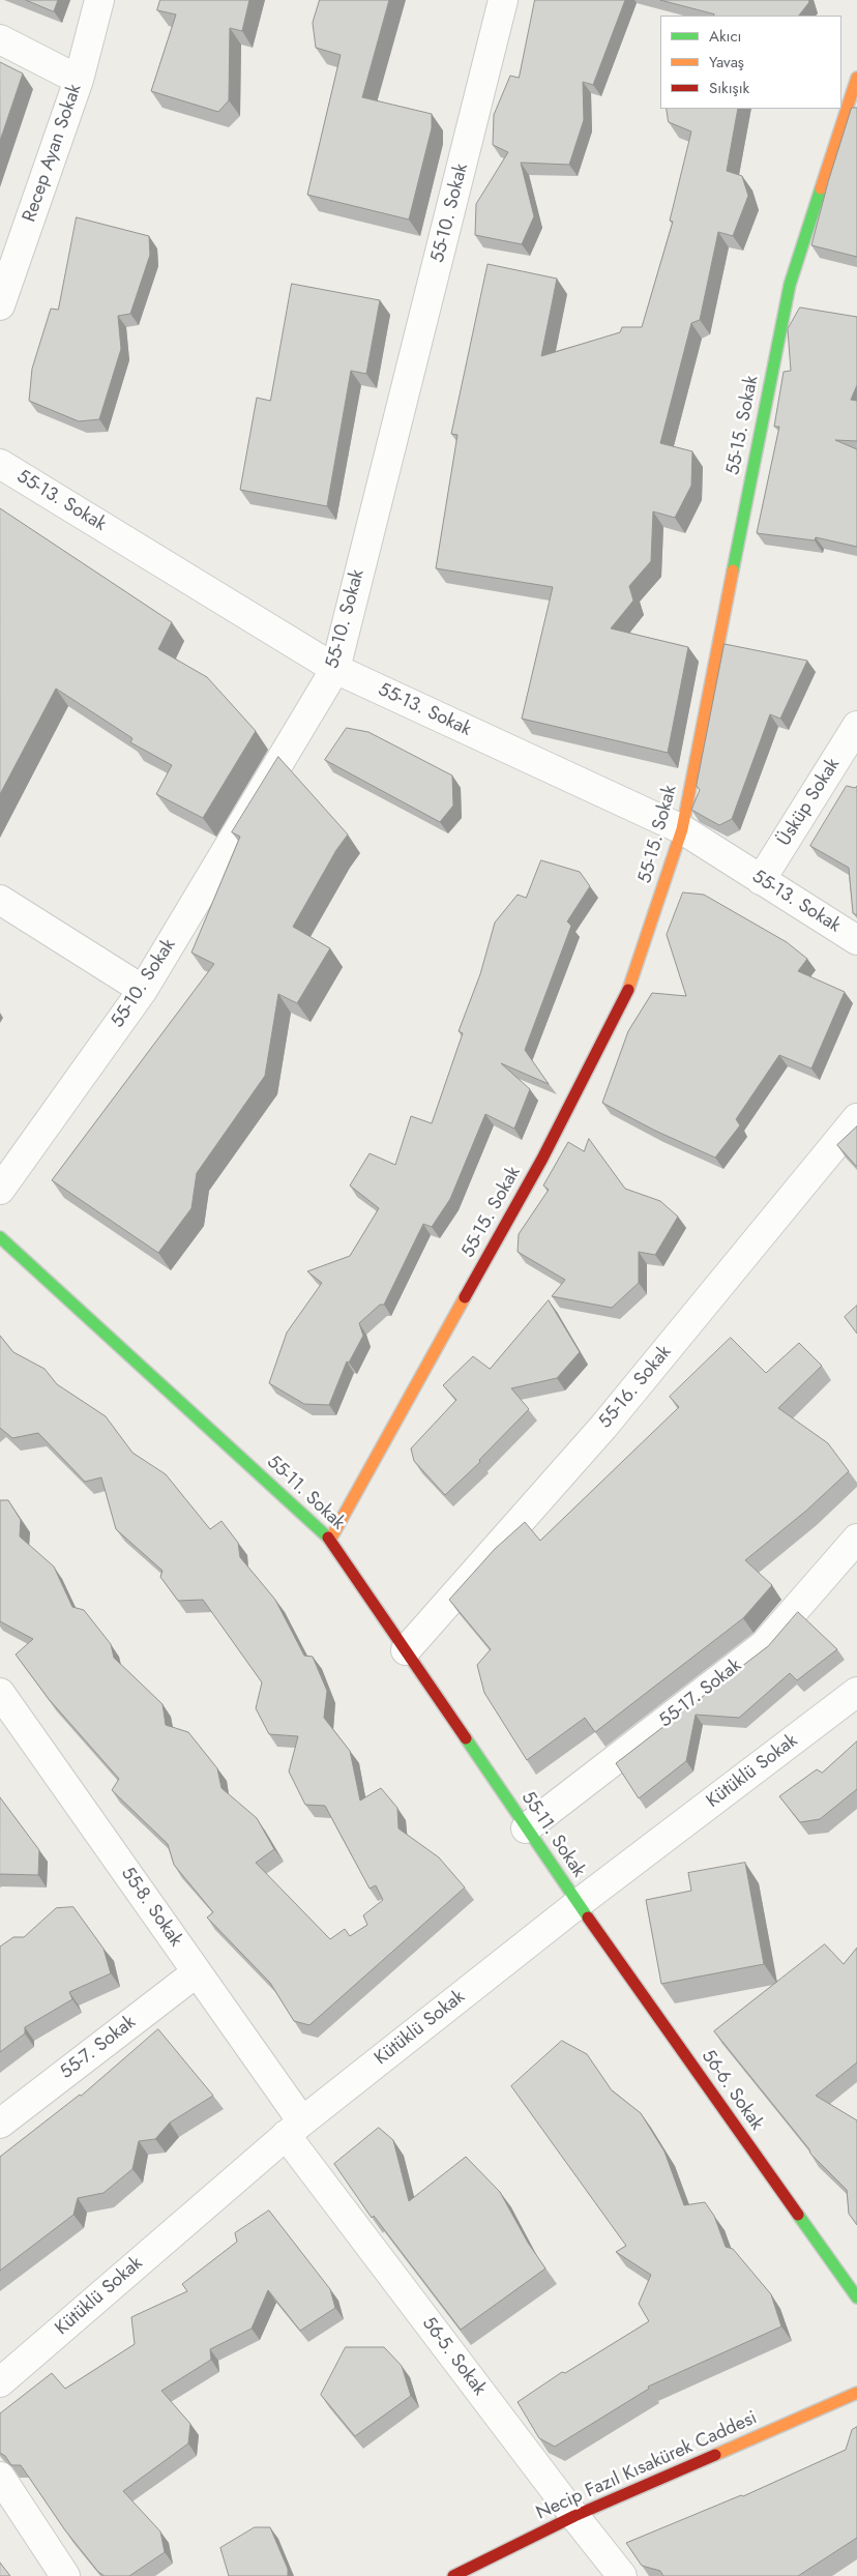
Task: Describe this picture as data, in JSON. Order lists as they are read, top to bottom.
{
  "streets": {
    "street": [
      "Recep Ayan Sokak",
      "55-10. Sokak",
      "55-15. Sokak",
      "55-13. Sokak",
      "Üsküp Sokak",
      "55-16. Sokak",
      "55-11. Sokak",
      "55-17. Sokak",
      "Kütüklü Sokak",
      "55-8. Sokak",
      "55-7. Sokak",
      "56-6. Sokak",
      "56-5. Sokak",
      "Necip Fazıl Kısakürek Caddesi"
    ]
  },
  "crossings": [
    ["55-10. Sokak", "55-13. Sokak"],
    ["55-15. Sokak", "55-13. Sokak"],
    ["55-15. Sokak", "55-11. Sokak"],
    ["55-13. Sokak", "Üsküp Sokak"],
    ["55-16. Sokak", "55-11. Sokak"],
    ["55-11. Sokak", "55-17. Sokak"],
    ["55-11. Sokak", "Kütüklü Sokak"],
    ["55-11. Sokak", "56-6. Sokak"],
    ["Kütüklü Sokak", "55-8. Sokak"],
    ["Kütüklü Sokak", "56-6. Sokak"],
    ["Kütüklü Sokak", "56-5. Sokak"],
    ["55-8. Sokak", "55-7. Sokak"],
    ["55-8. Sokak", "56-5. Sokak"],
    ["56-5. Sokak", "Necip Fazıl Kısakürek Caddesi"]
  ],
  "legend": ["Akıcı", "Yavaş", "Sıkışık"]
}
